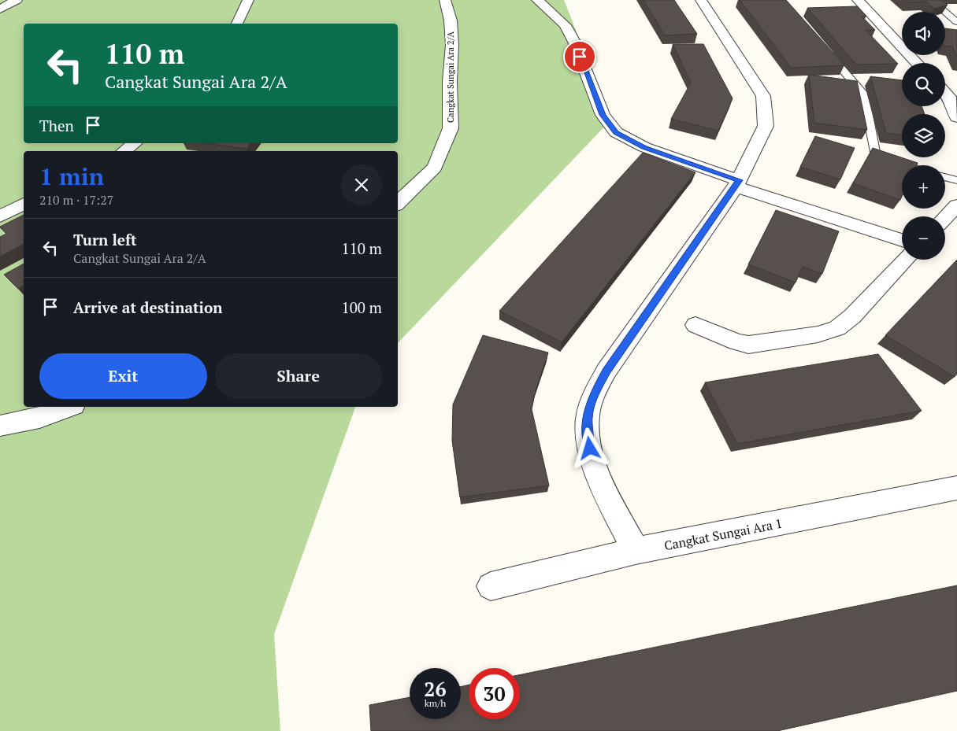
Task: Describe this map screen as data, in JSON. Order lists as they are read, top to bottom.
{
  "streets": {
    "street": ["Cangkat Sungai Ara 2/A", "Cangkat Sungai Ara 1"]
  },
  "page": {
    "map_buttons": ["+", "−"],
    "turn": ["110 m", "Cangkat Sungai Ara 2/A"],
    "then": "Then",
    "heading": ["1 min", "210 m · 17:27"],
    "list": [
      {
        "name": "Turn left",
        "note": "Cangkat Sungai Ara 2/A",
        "value": "110 m"
      },
      {
        "name": "Arrive at destination",
        "value": "100 m"
      }
    ],
    "buttons": ["Exit", "Share"],
    "speed": "26 km/h",
    "limit": "30"
  }
}
